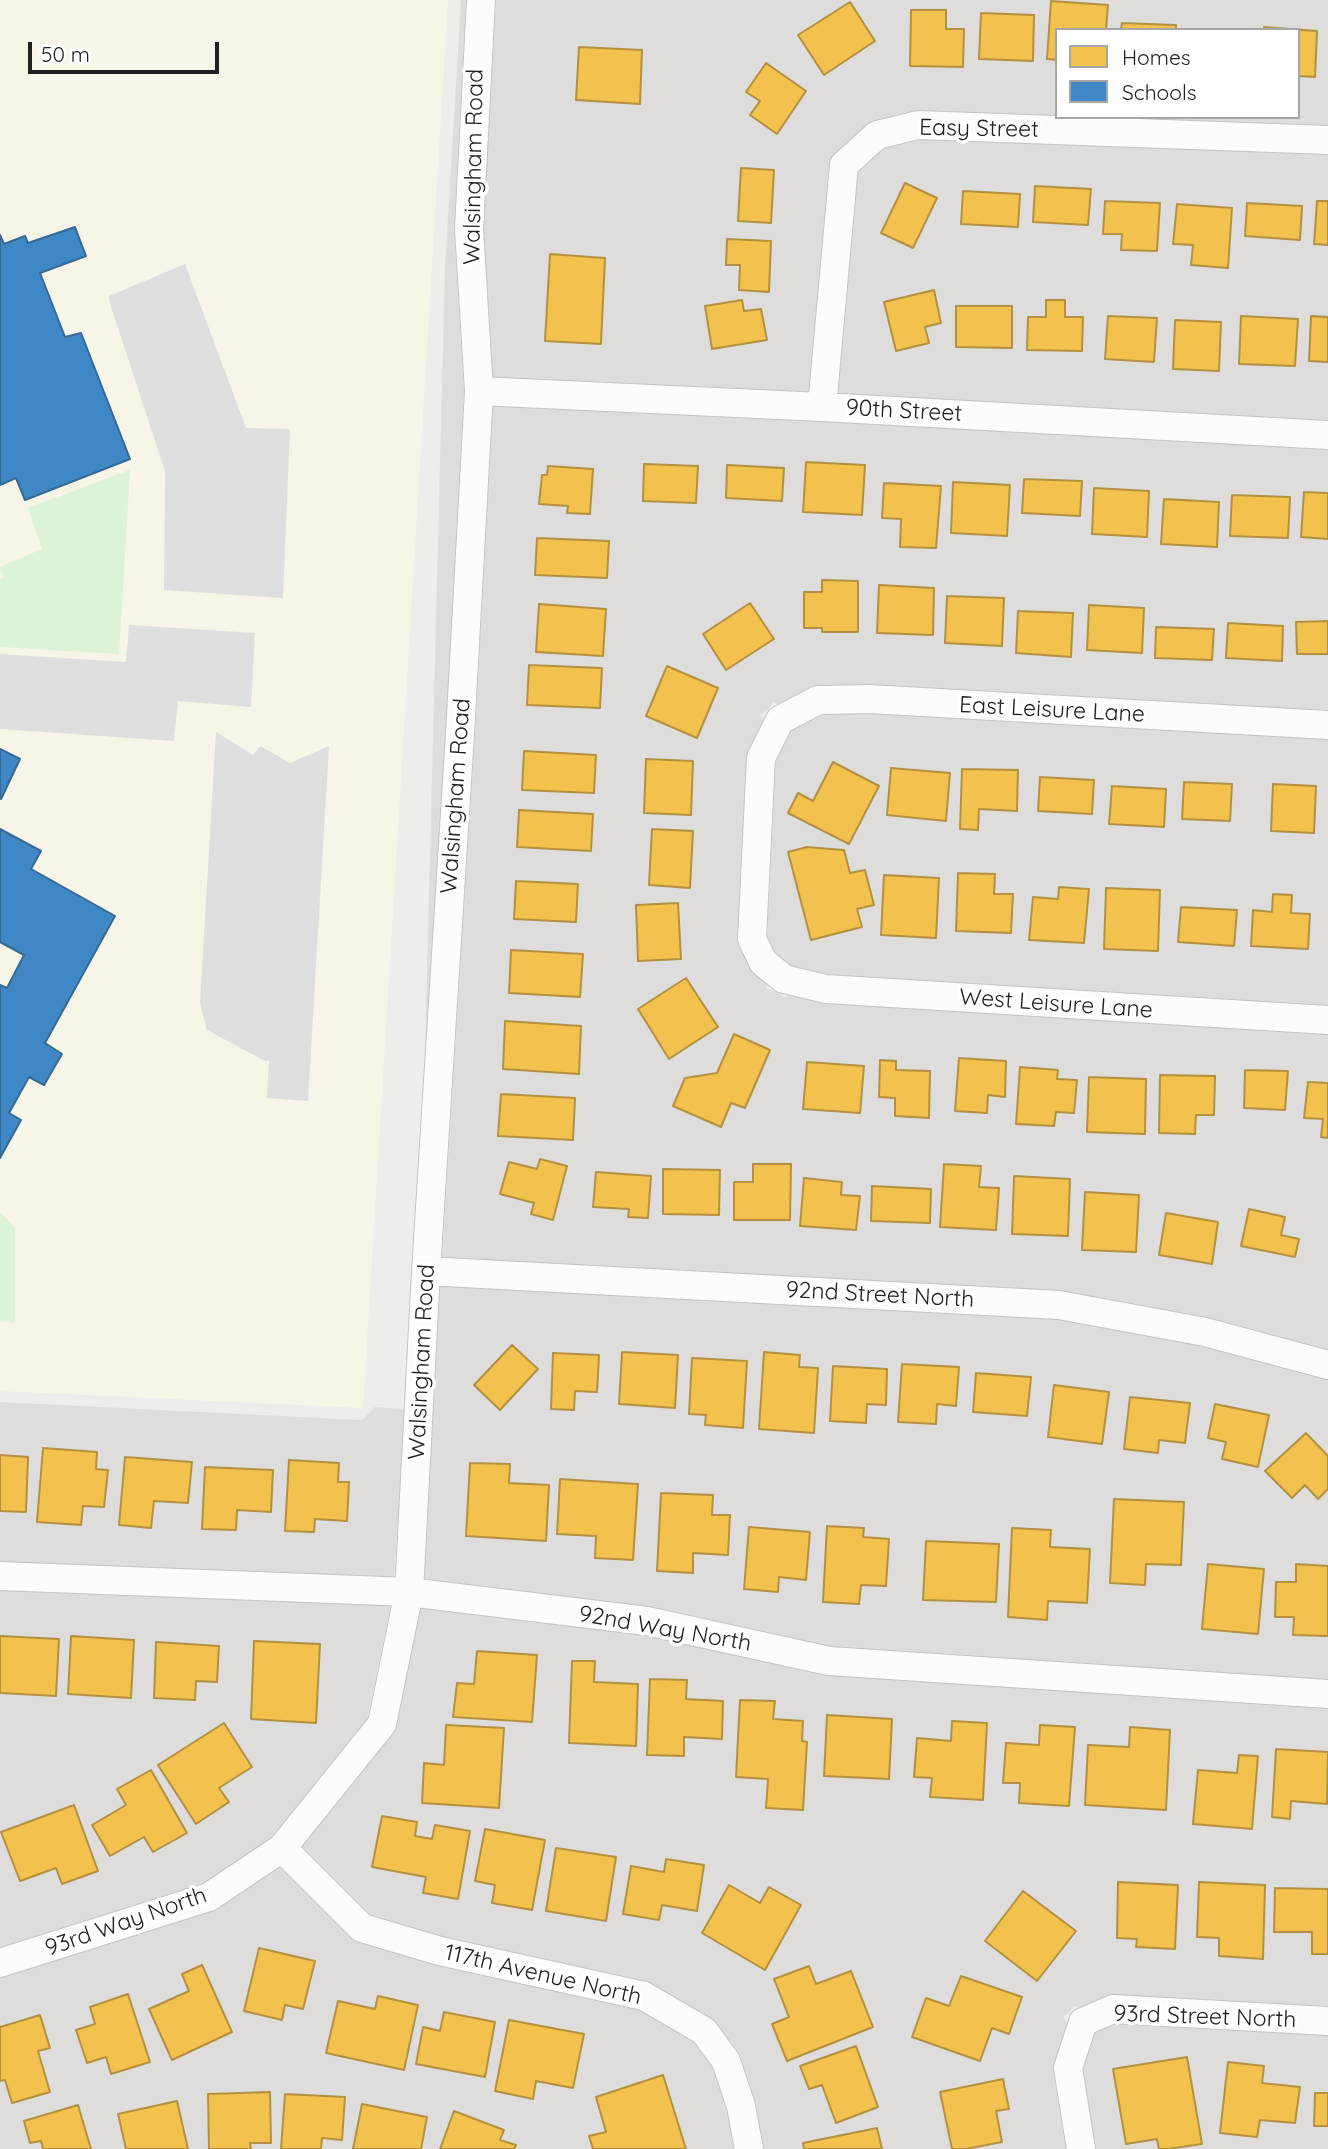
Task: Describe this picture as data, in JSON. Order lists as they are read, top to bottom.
{
  "streets": {
    "street": [
      "Easy Street",
      "Walsingham Road",
      "90th Street",
      "East Leisure Lane",
      "West Leisure Lane",
      "92nd Street North",
      "92nd Way North",
      "93rd Way North",
      "117th Avenue North",
      "93rd Street North"
    ]
  },
  "crossings": [
    ["Easy Street", "90th Street"],
    ["Walsingham Road", "90th Street"],
    ["Walsingham Road", "92nd Street North"],
    ["Walsingham Road", "92nd Way North"],
    ["Walsingham Road", "93rd Way North"],
    ["East Leisure Lane", "West Leisure Lane"],
    ["92nd Way North", "93rd Way North"],
    ["93rd Way North", "117th Avenue North"]
  ],
  "legend": ["Homes", "Schools"],
  "scale_bar": "50 m"
}
